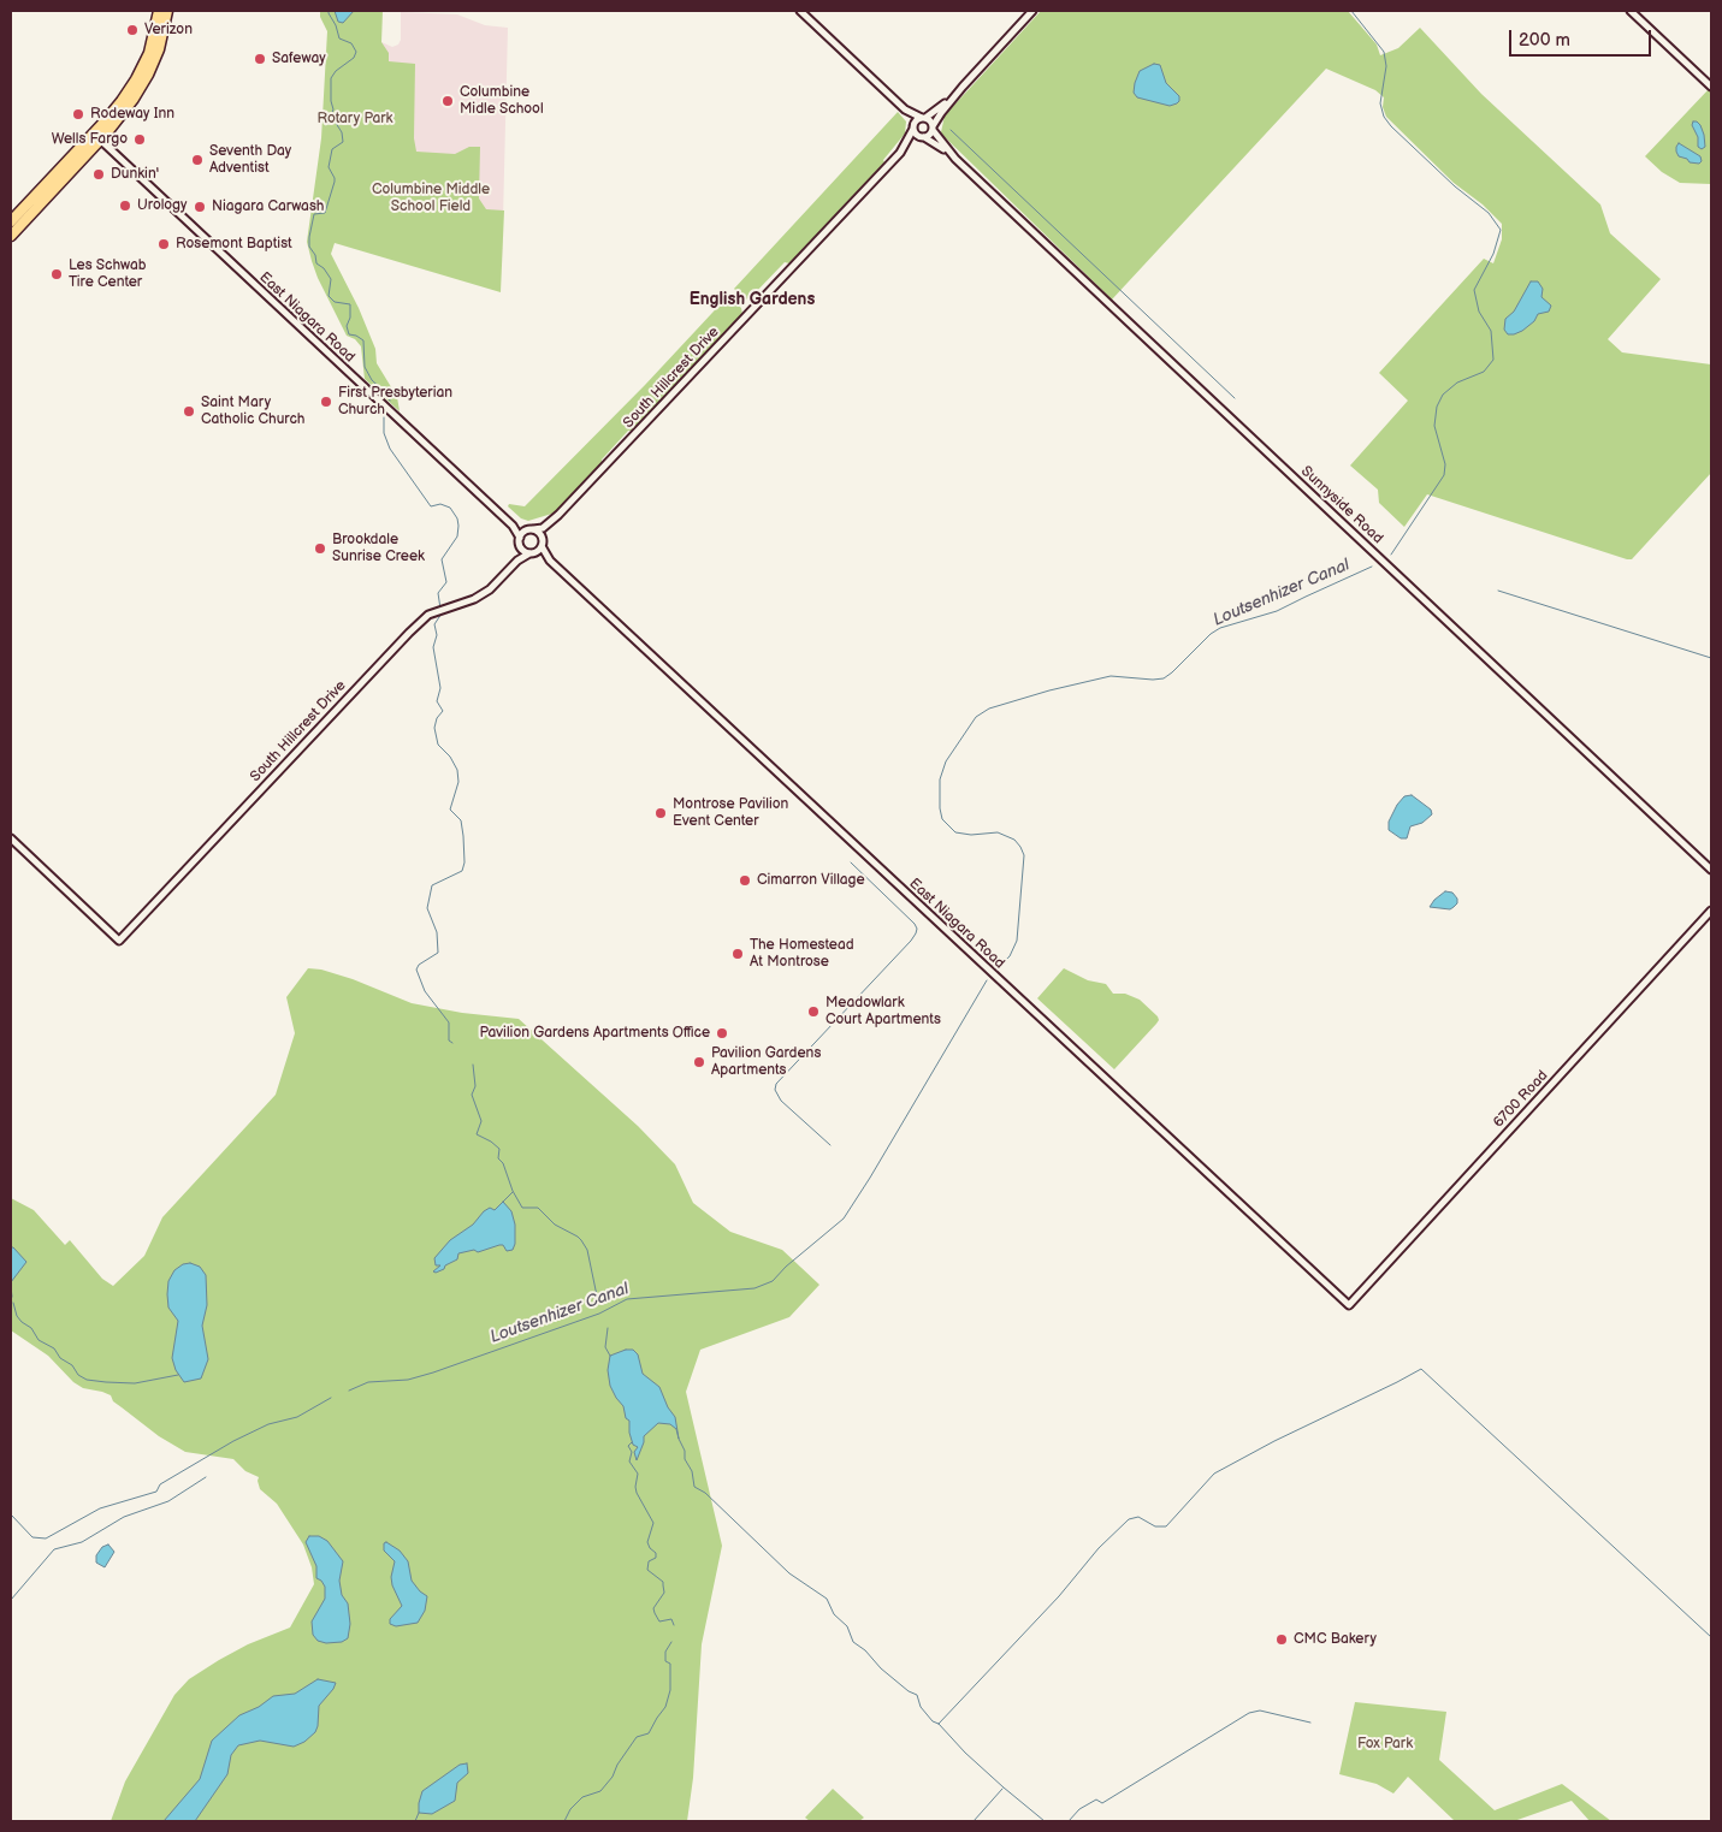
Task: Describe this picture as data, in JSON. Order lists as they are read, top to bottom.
{
  "streets": {
    "street": [
      "East Niagara Road",
      "South Hillcrest Drive",
      "Sunnyside Road",
      "6700 Road"
    ]
  },
  "crossings": [
    ["East Niagara Road", "South Hillcrest Drive"],
    ["East Niagara Road", "6700 Road"]
  ],
  "districts": ["English Gardens"],
  "water": ["Loutsenhizer Canal"],
  "parks": ["Rotary Park", "Columbine Middle School Field", "Fox Park"],
  "places": [
    "Verizon",
    "Safeway",
    "Columbine Midle School",
    "Rodeway Inn",
    "Wells Fargo",
    "Seventh Day Adventist",
    "Dunkin'",
    "Urology",
    "Niagara Carwash",
    "Rosemont Baptist",
    "Les Schwab Tire Center",
    "First Presbyterian Church",
    "Saint Mary Catholic Church",
    "Brookdale Sunrise Creek",
    "Montrose Pavilion Event Center",
    "Cimarron Village",
    "The Homestead At Montrose",
    "Meadowlark Court Apartments",
    "Pavilion Gardens Apartments Office",
    "Pavilion Gardens Apartments",
    "CMC Bakery"
  ],
  "scale_bar": "200 m"
}
